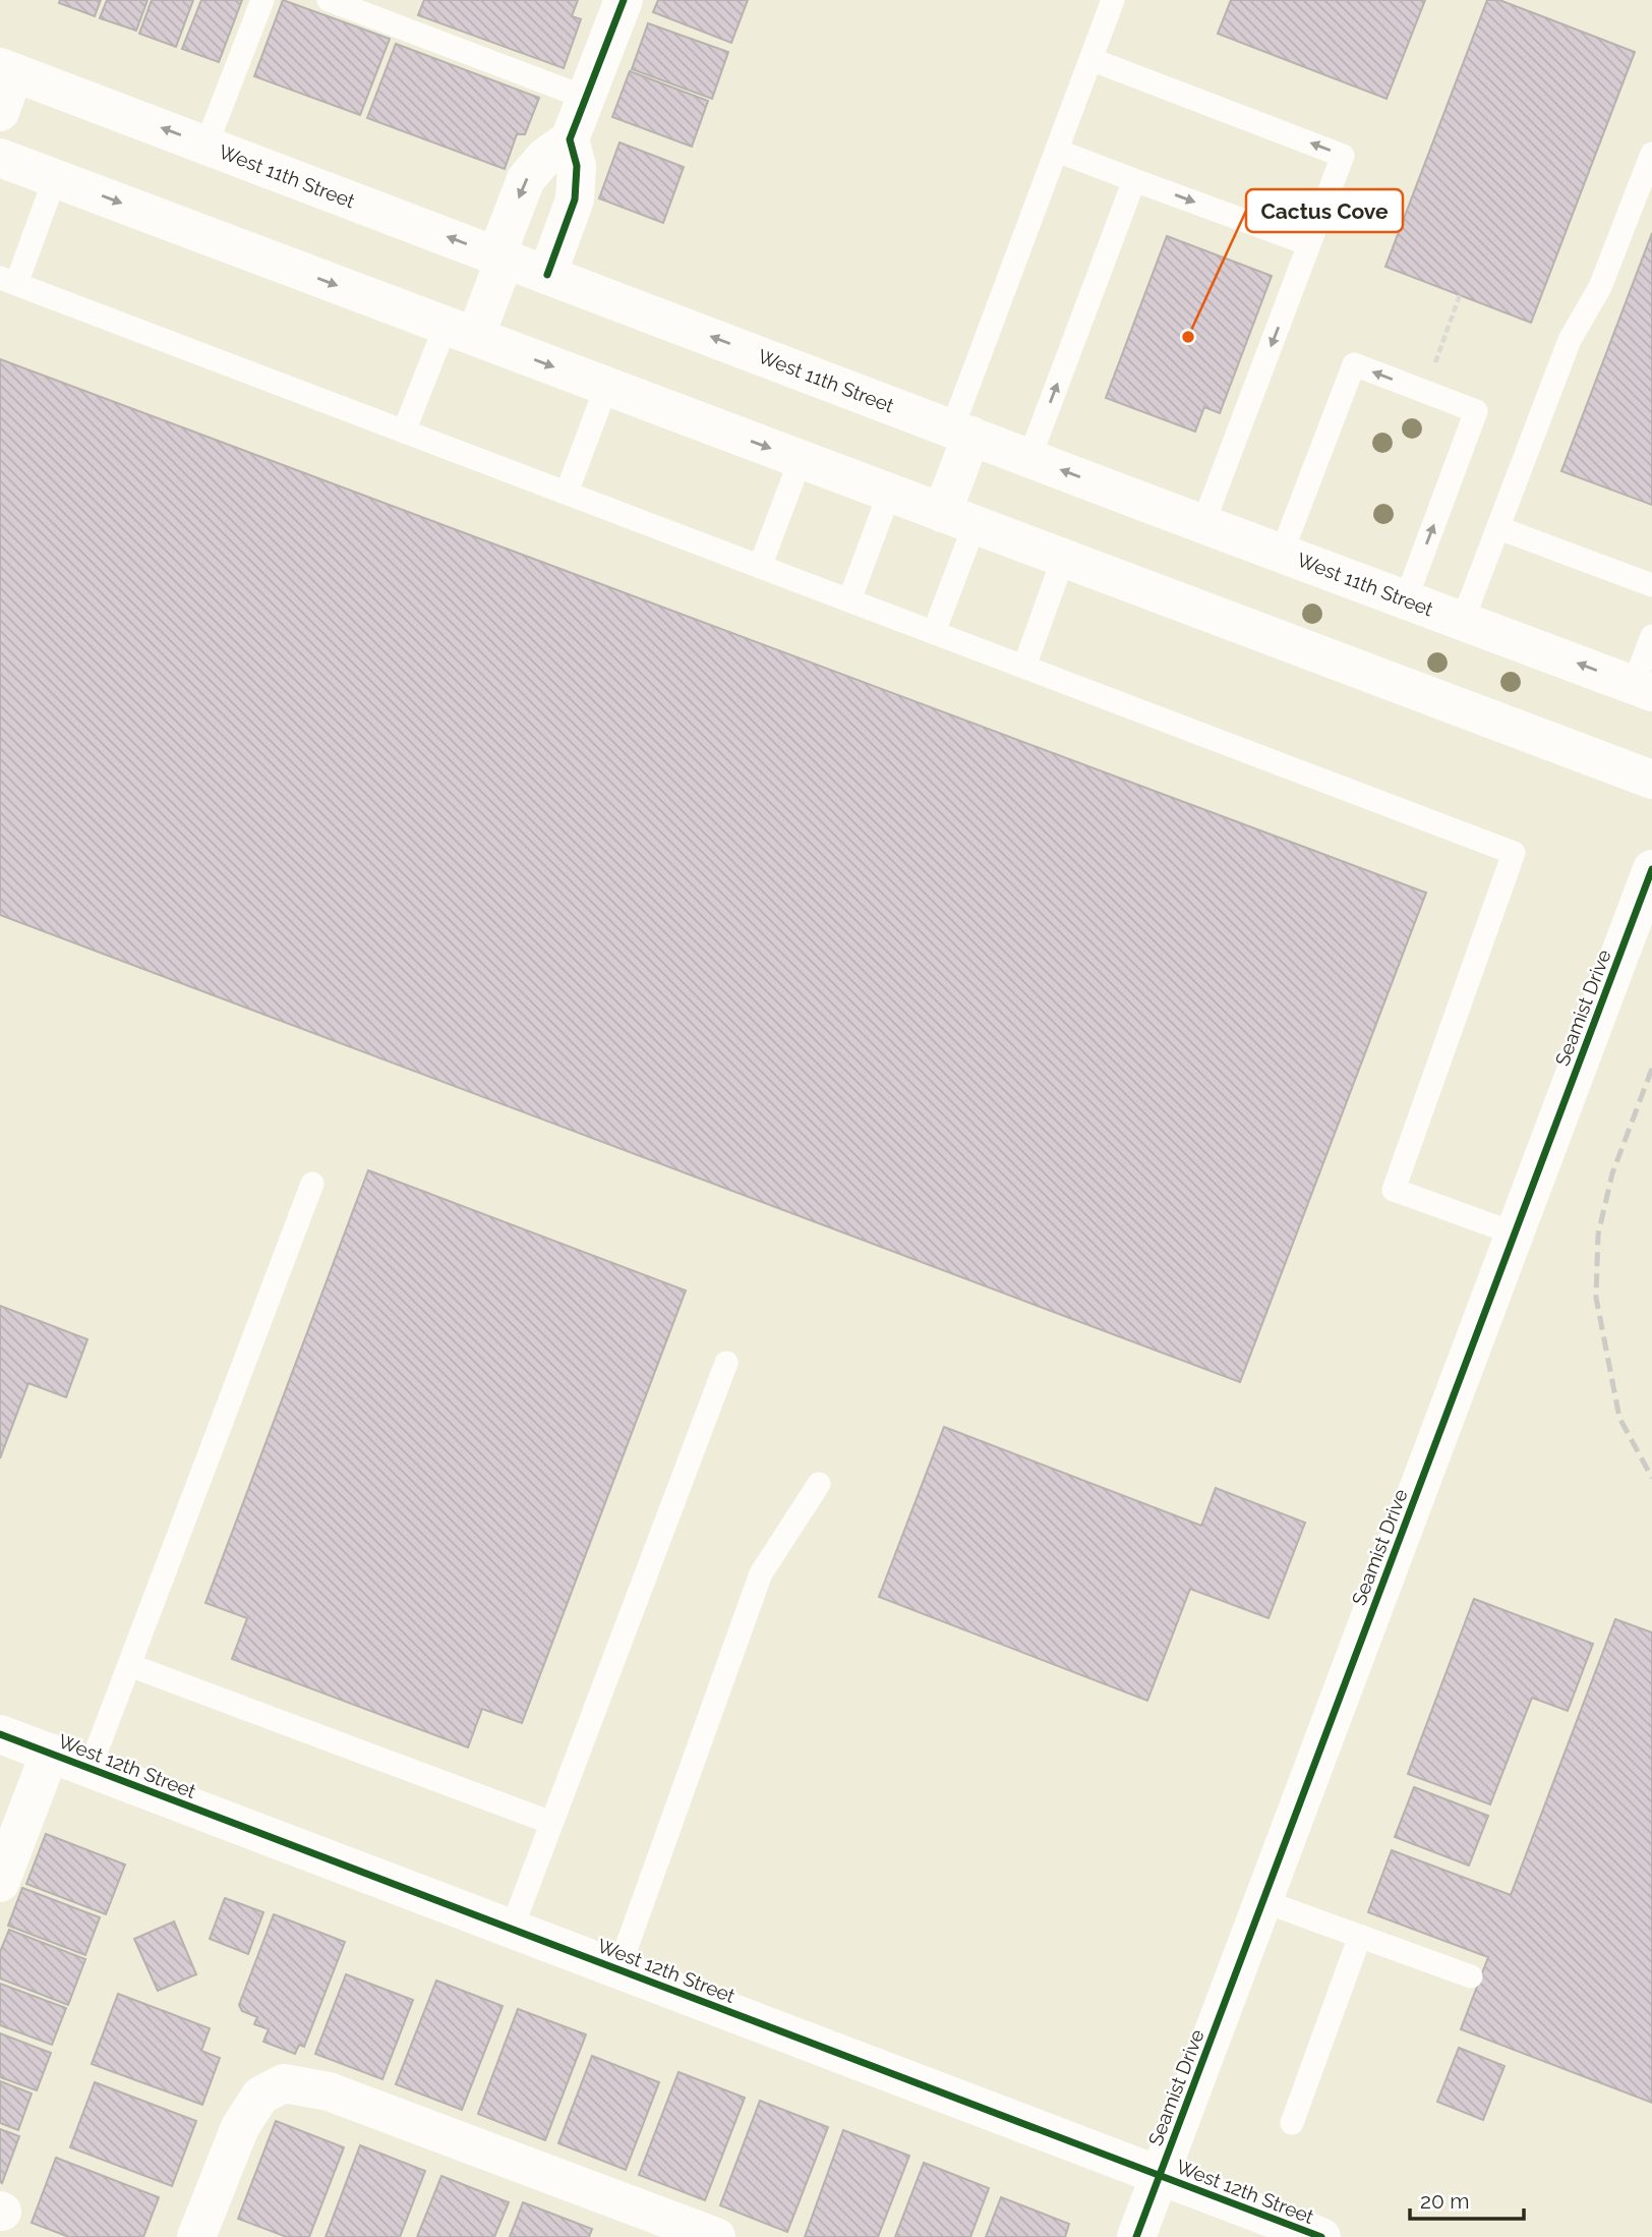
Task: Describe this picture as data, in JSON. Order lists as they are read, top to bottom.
{
  "streets": {
    "street": ["West 11th Street", "Seamist Drive", "West 12th Street"]
  },
  "crossings": [
    ["Seamist Drive", "West 12th Street"]
  ],
  "places": ["Cactus Cove"],
  "scale_bar": "20 m"
}
